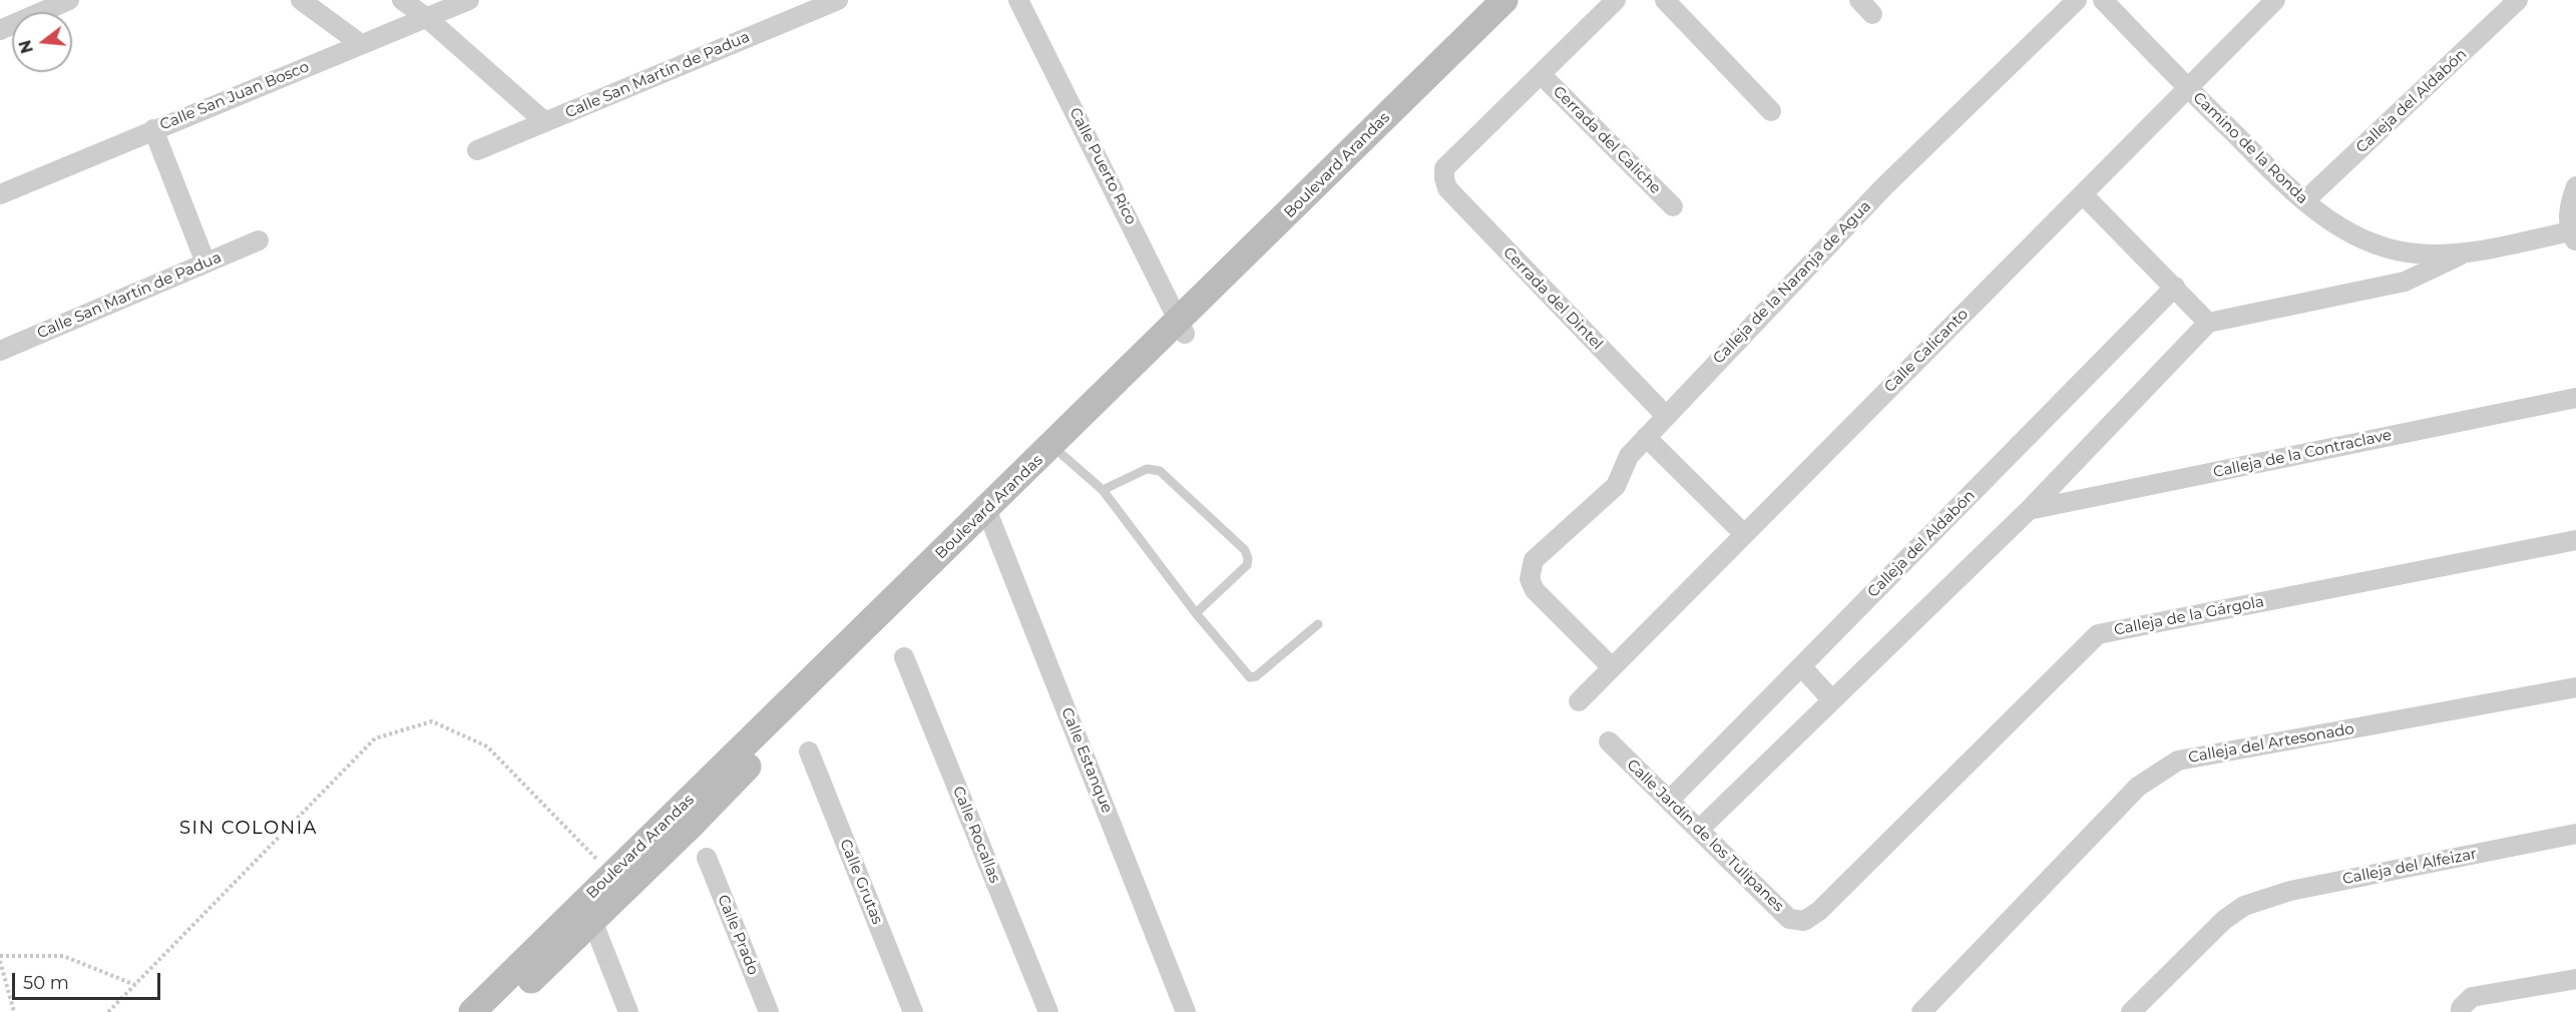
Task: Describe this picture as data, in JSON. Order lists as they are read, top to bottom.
{
  "streets": {
    "main road": ["Boulevard Arandas"],
    "street": [
      "Calle San Martín de Padua",
      "Calle San Juan Bosco",
      "Calleja del Aldabón",
      "Cerrada del Caliche",
      "Camino de la Ronda",
      "Calle Puerto Rico",
      "Calleja de la Naranja de Agua",
      "Cerrada del Dintel",
      "Calle Calicanto",
      "Calleja de la Contraclave",
      "Calleja de la Gárgola",
      "Calleja del Artesonado",
      "Calle Estanque",
      "Calle Rocallas",
      "Calle Jardín de los Tulipanes",
      "Calleja del Alfeizar",
      "Calle Grutas",
      "Calle Prado"
    ]
  },
  "crossings": [
    ["Calleja del Aldabón", "Camino de la Ronda"],
    ["Calleja del Aldabón", "Calle Jardín de los Tulipanes"],
    ["Cerrada del Caliche", "Cerrada del Dintel"],
    ["Camino de la Ronda", "Calle Calicanto"],
    ["Boulevard Arandas", "Calle Puerto Rico"],
    ["Boulevard Arandas", "Calle Estanque"],
    ["Calleja de la Naranja de Agua", "Cerrada del Dintel"],
    ["Calleja de la Naranja de Agua", "Calle Calicanto"],
    ["Calleja de la Gárgola", "Calle Jardín de los Tulipanes"]
  ],
  "districts": ["SIN COLONIA"],
  "scale_bar": "50 m",
  "north": "left"
}
